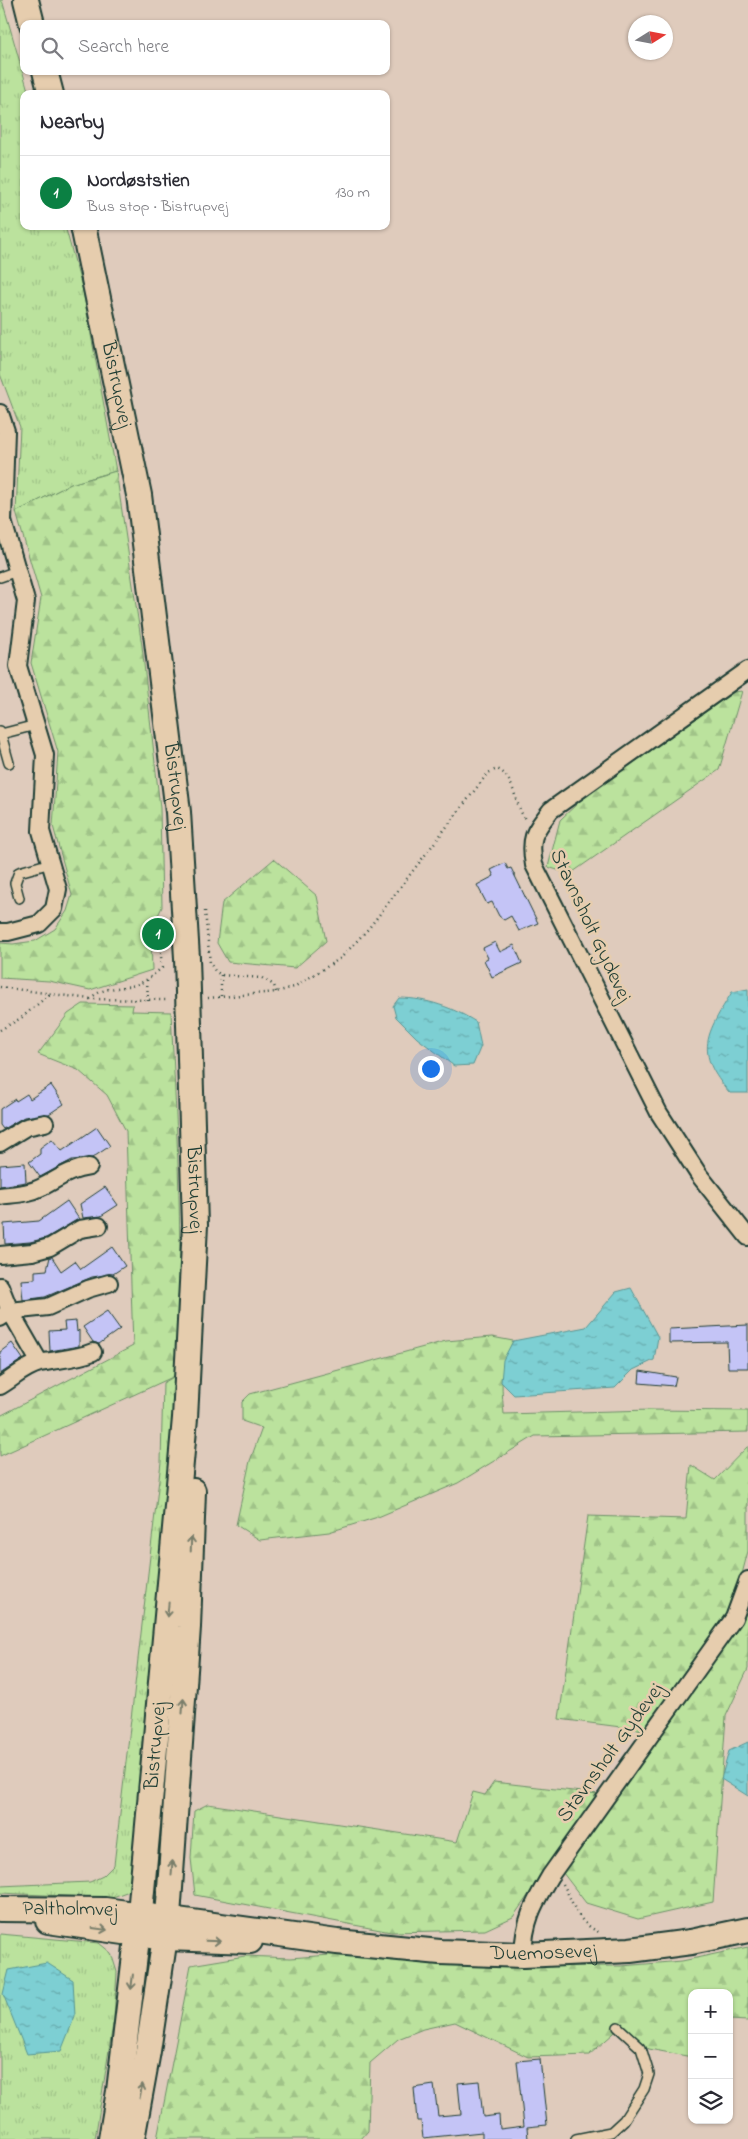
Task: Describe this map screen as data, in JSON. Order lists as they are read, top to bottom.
{
  "streets": {
    "main road": ["Bistrupvej", "Paltholmvej", "Duemosevej"],
    "street": ["Stavnsholt Gydevej"]
  },
  "crossings": [
    ["Bistrupvej", "Paltholmvej"],
    ["Bistrupvej", "Duemosevej"],
    ["Stavnsholt Gydevej", "Duemosevej"],
    ["Paltholmvej", "Duemosevej"]
  ],
  "north": "right",
  "page": {
    "search": "Search here",
    "heading": "Nearby",
    "list": [
      {
        "mark": "1",
        "name": "Nordøststien",
        "note": "Bus stop · Bistrupvej",
        "value": "130 m"
      }
    ],
    "pins": "1",
    "map_buttons": ["+", "−"]
  }
}
